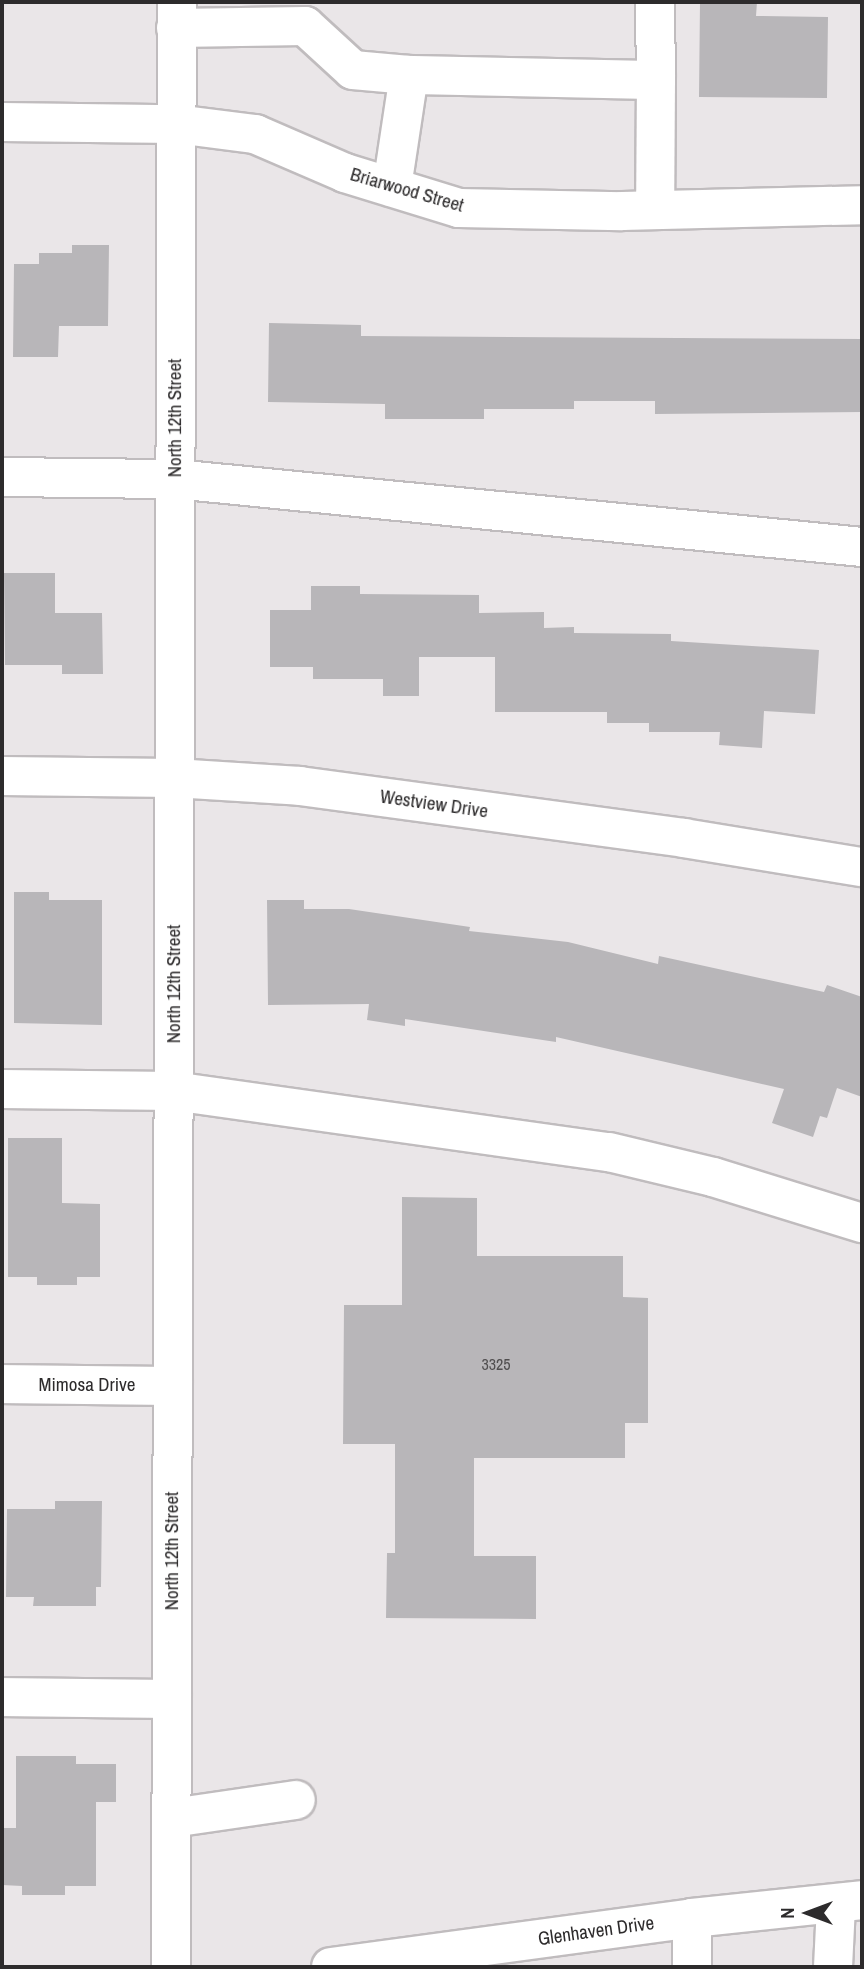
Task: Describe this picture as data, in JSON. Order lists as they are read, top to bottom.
{
  "streets": {
    "street": [
      "Briarwood Street",
      "North 12th Street",
      "Westview Drive",
      "Mimosa Drive",
      "Glenhaven Drive"
    ]
  },
  "crossings": [
    ["Briarwood Street", "North 12th Street"],
    ["North 12th Street", "Westview Drive"],
    ["North 12th Street", "Mimosa Drive"]
  ],
  "house_numbers": ["3325"],
  "north": "left"
}
